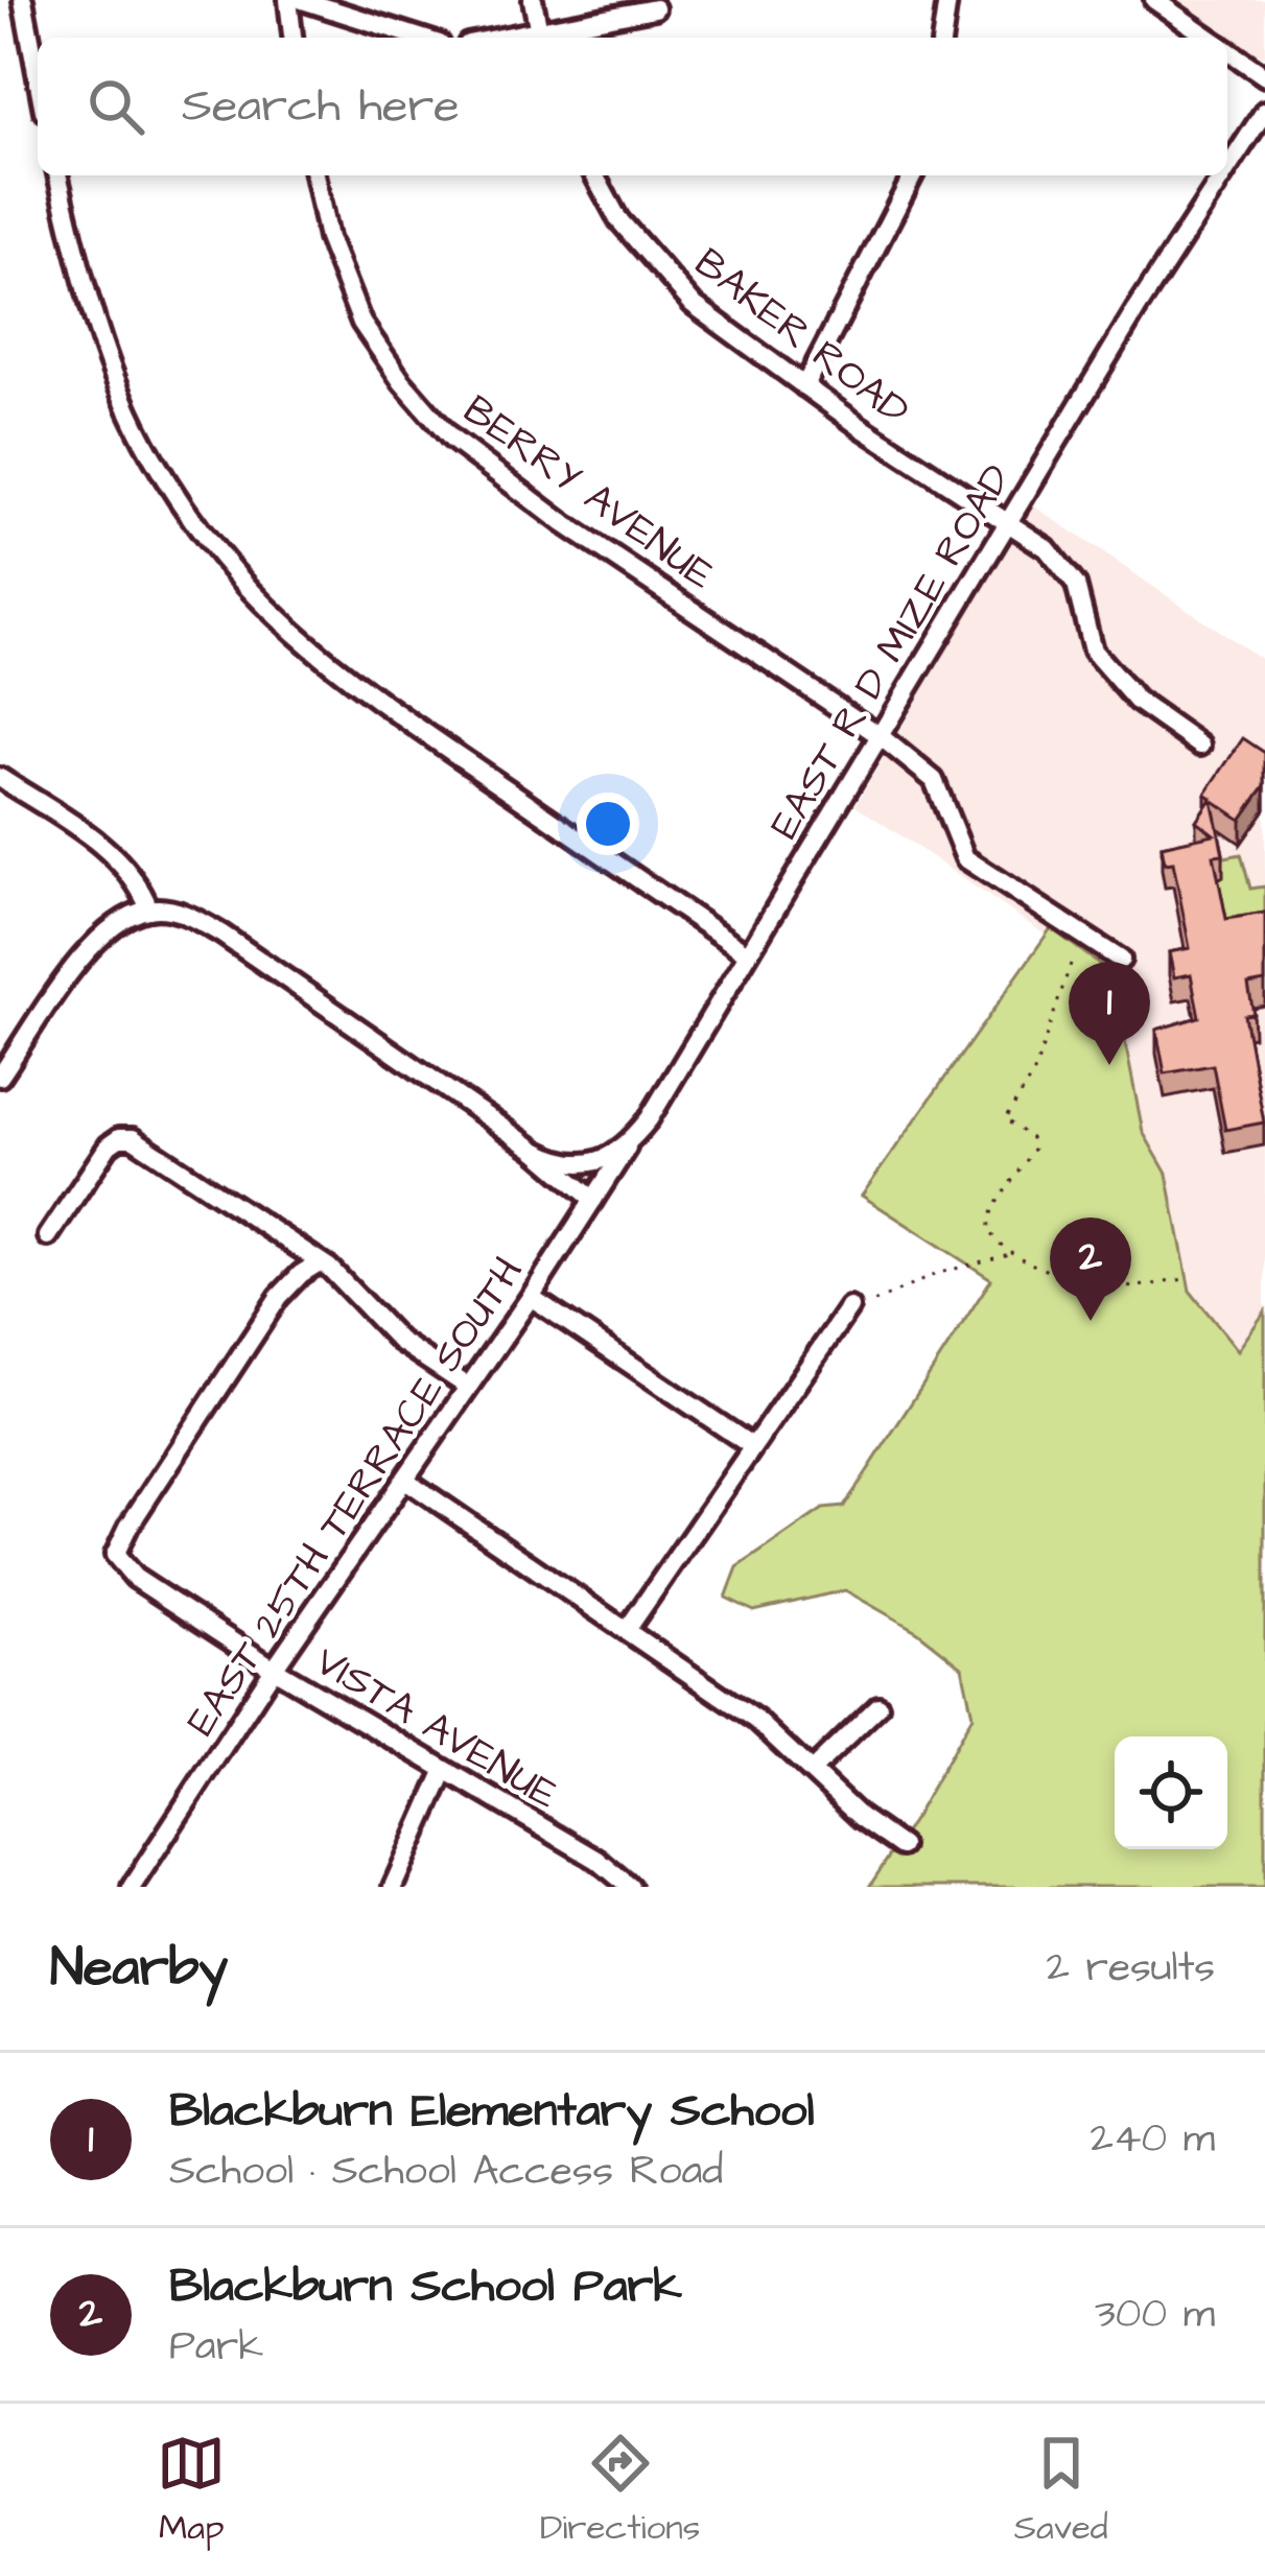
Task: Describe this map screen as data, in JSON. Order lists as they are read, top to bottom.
{
  "streets": {
    "street": [
      "BAKER ROAD",
      "BERRY AVENUE",
      "EAST R D MIZE ROAD",
      "EAST 25TH TERRACE SOUTH",
      "VISTA AVENUE"
    ]
  },
  "crossings": [
    ["BAKER ROAD", "EAST R D MIZE ROAD"],
    ["BERRY AVENUE", "EAST R D MIZE ROAD"],
    ["EAST R D MIZE ROAD", "EAST 25TH TERRACE SOUTH"],
    ["EAST 25TH TERRACE SOUTH", "VISTA AVENUE"]
  ],
  "page": {
    "search": "Search here",
    "pins": ["1", "2"],
    "heading": ["Nearby", "2 results"],
    "list": [
      {
        "mark": "1",
        "name": "Blackburn Elementary School",
        "note": "School · School Access Road",
        "value": "240 m"
      },
      {
        "mark": "2",
        "name": "Blackburn School Park",
        "note": "Park",
        "value": "300 m"
      }
    ],
    "nav": ["Map", "Directions", "Saved"]
  }
}
